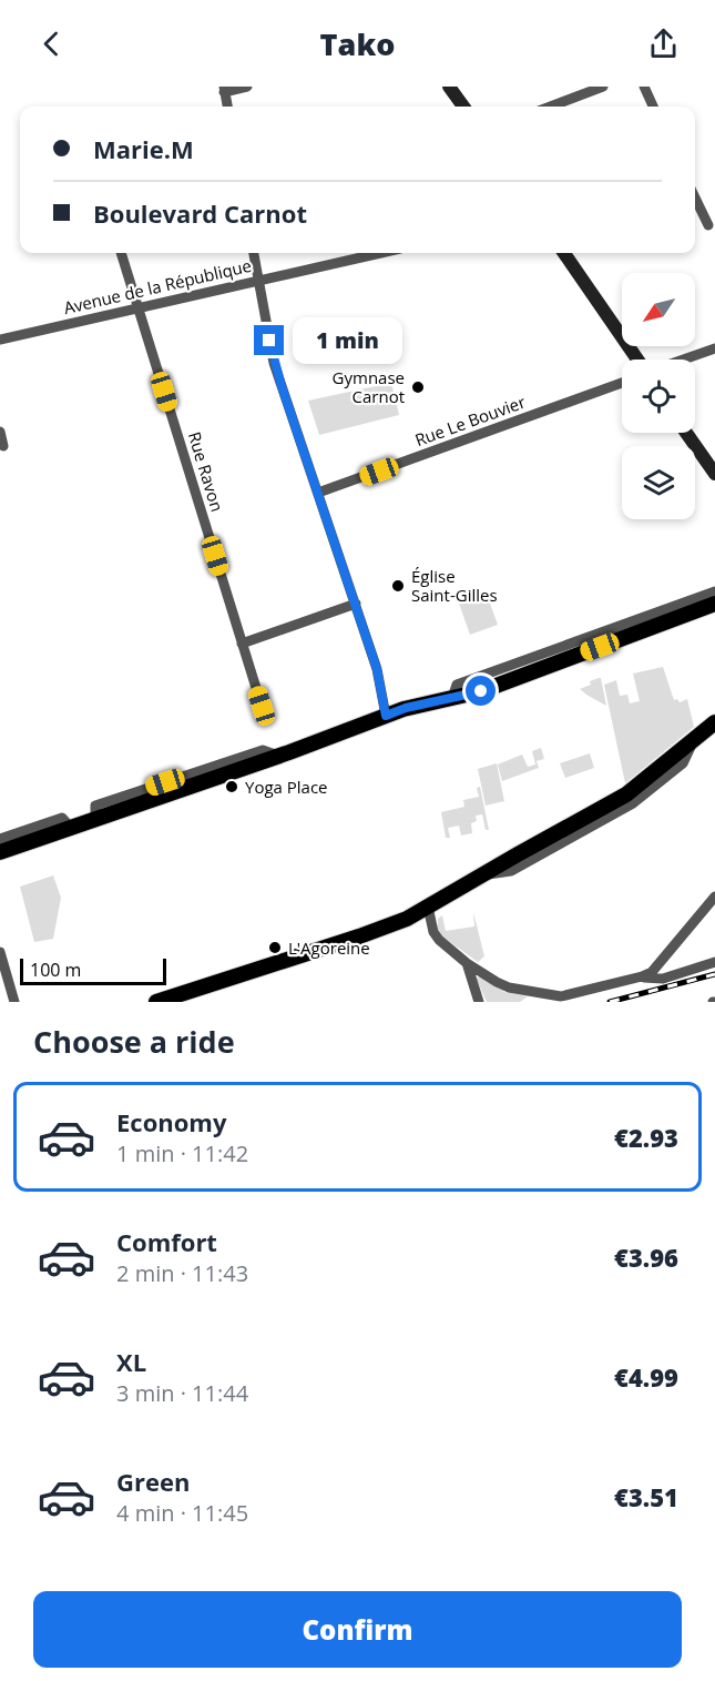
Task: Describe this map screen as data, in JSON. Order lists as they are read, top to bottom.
{
  "streets": {
    "street": ["Avenue de la République", "Rue Le Bouvier", "Rue Ravon"]
  },
  "crossings": [
    ["Avenue de la République", "Rue Ravon"]
  ],
  "places": [
    "Gymnase Carnot",
    "Église Saint-Gilles",
    "Yoga Place",
    "L'Agoreine"
  ],
  "scale_bar": "100 m",
  "north": "bottom left",
  "page": {
    "header": "Tako",
    "banner": ["Marie.M", "Boulevard Carnot"],
    "bubble": "1 min",
    "scale": "100 m",
    "heading": "Choose a ride",
    "list": [
      {
        "name": "Economy",
        "note": "1 min · 11:42",
        "value": "€2.93"
      },
      {
        "name": "Comfort",
        "note": "2 min · 11:43",
        "value": "€3.96"
      },
      {
        "name": "XL",
        "note": "3 min · 11:44",
        "value": "€4.99"
      },
      {
        "name": "Green",
        "note": "4 min · 11:45",
        "value": "€3.51"
      }
    ],
    "buttons": "Confirm"
  }
}
